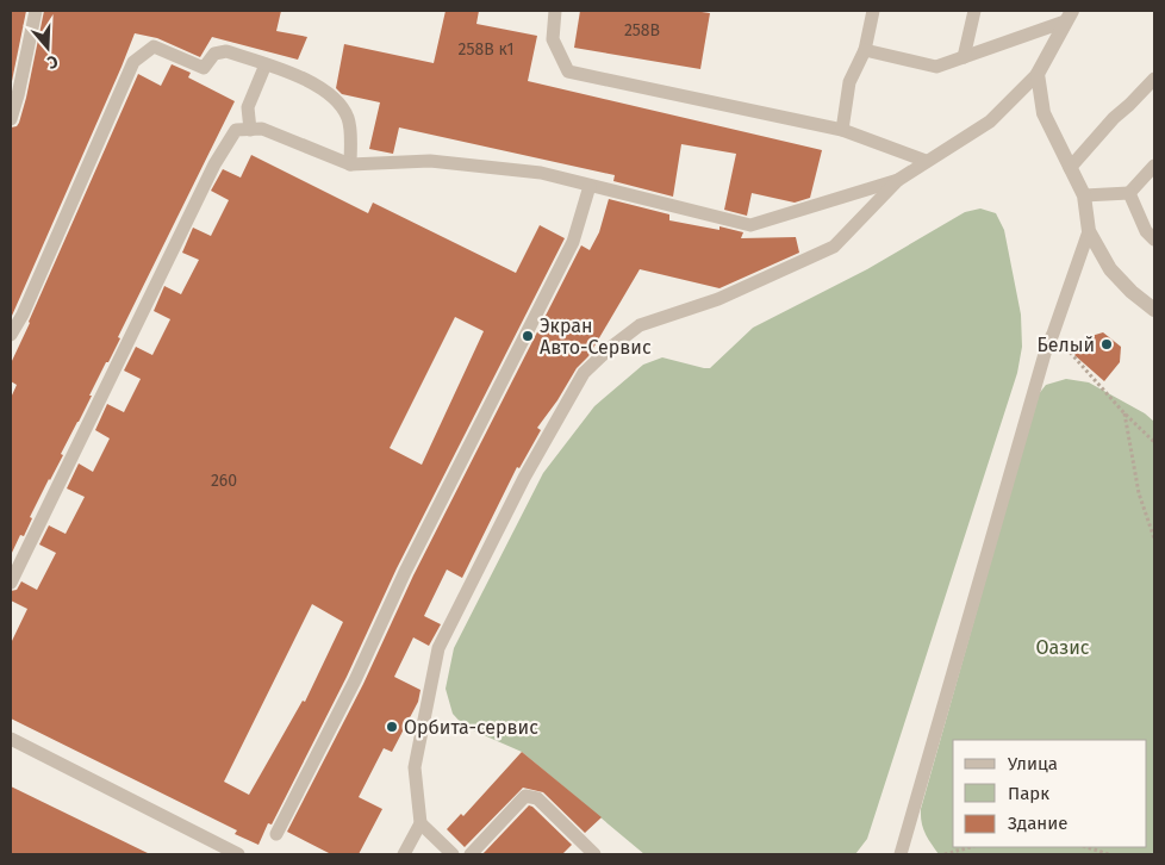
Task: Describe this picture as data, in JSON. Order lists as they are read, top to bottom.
{
  "parks": ["Оазис"],
  "places": ["Экран Авто-Сервис", "Белый", "Орбита-сервис"],
  "house_numbers": ["258В", "258В к1", "260"],
  "legend": ["Улица", "Парк", "Здание"],
  "north": "bottom"
}
